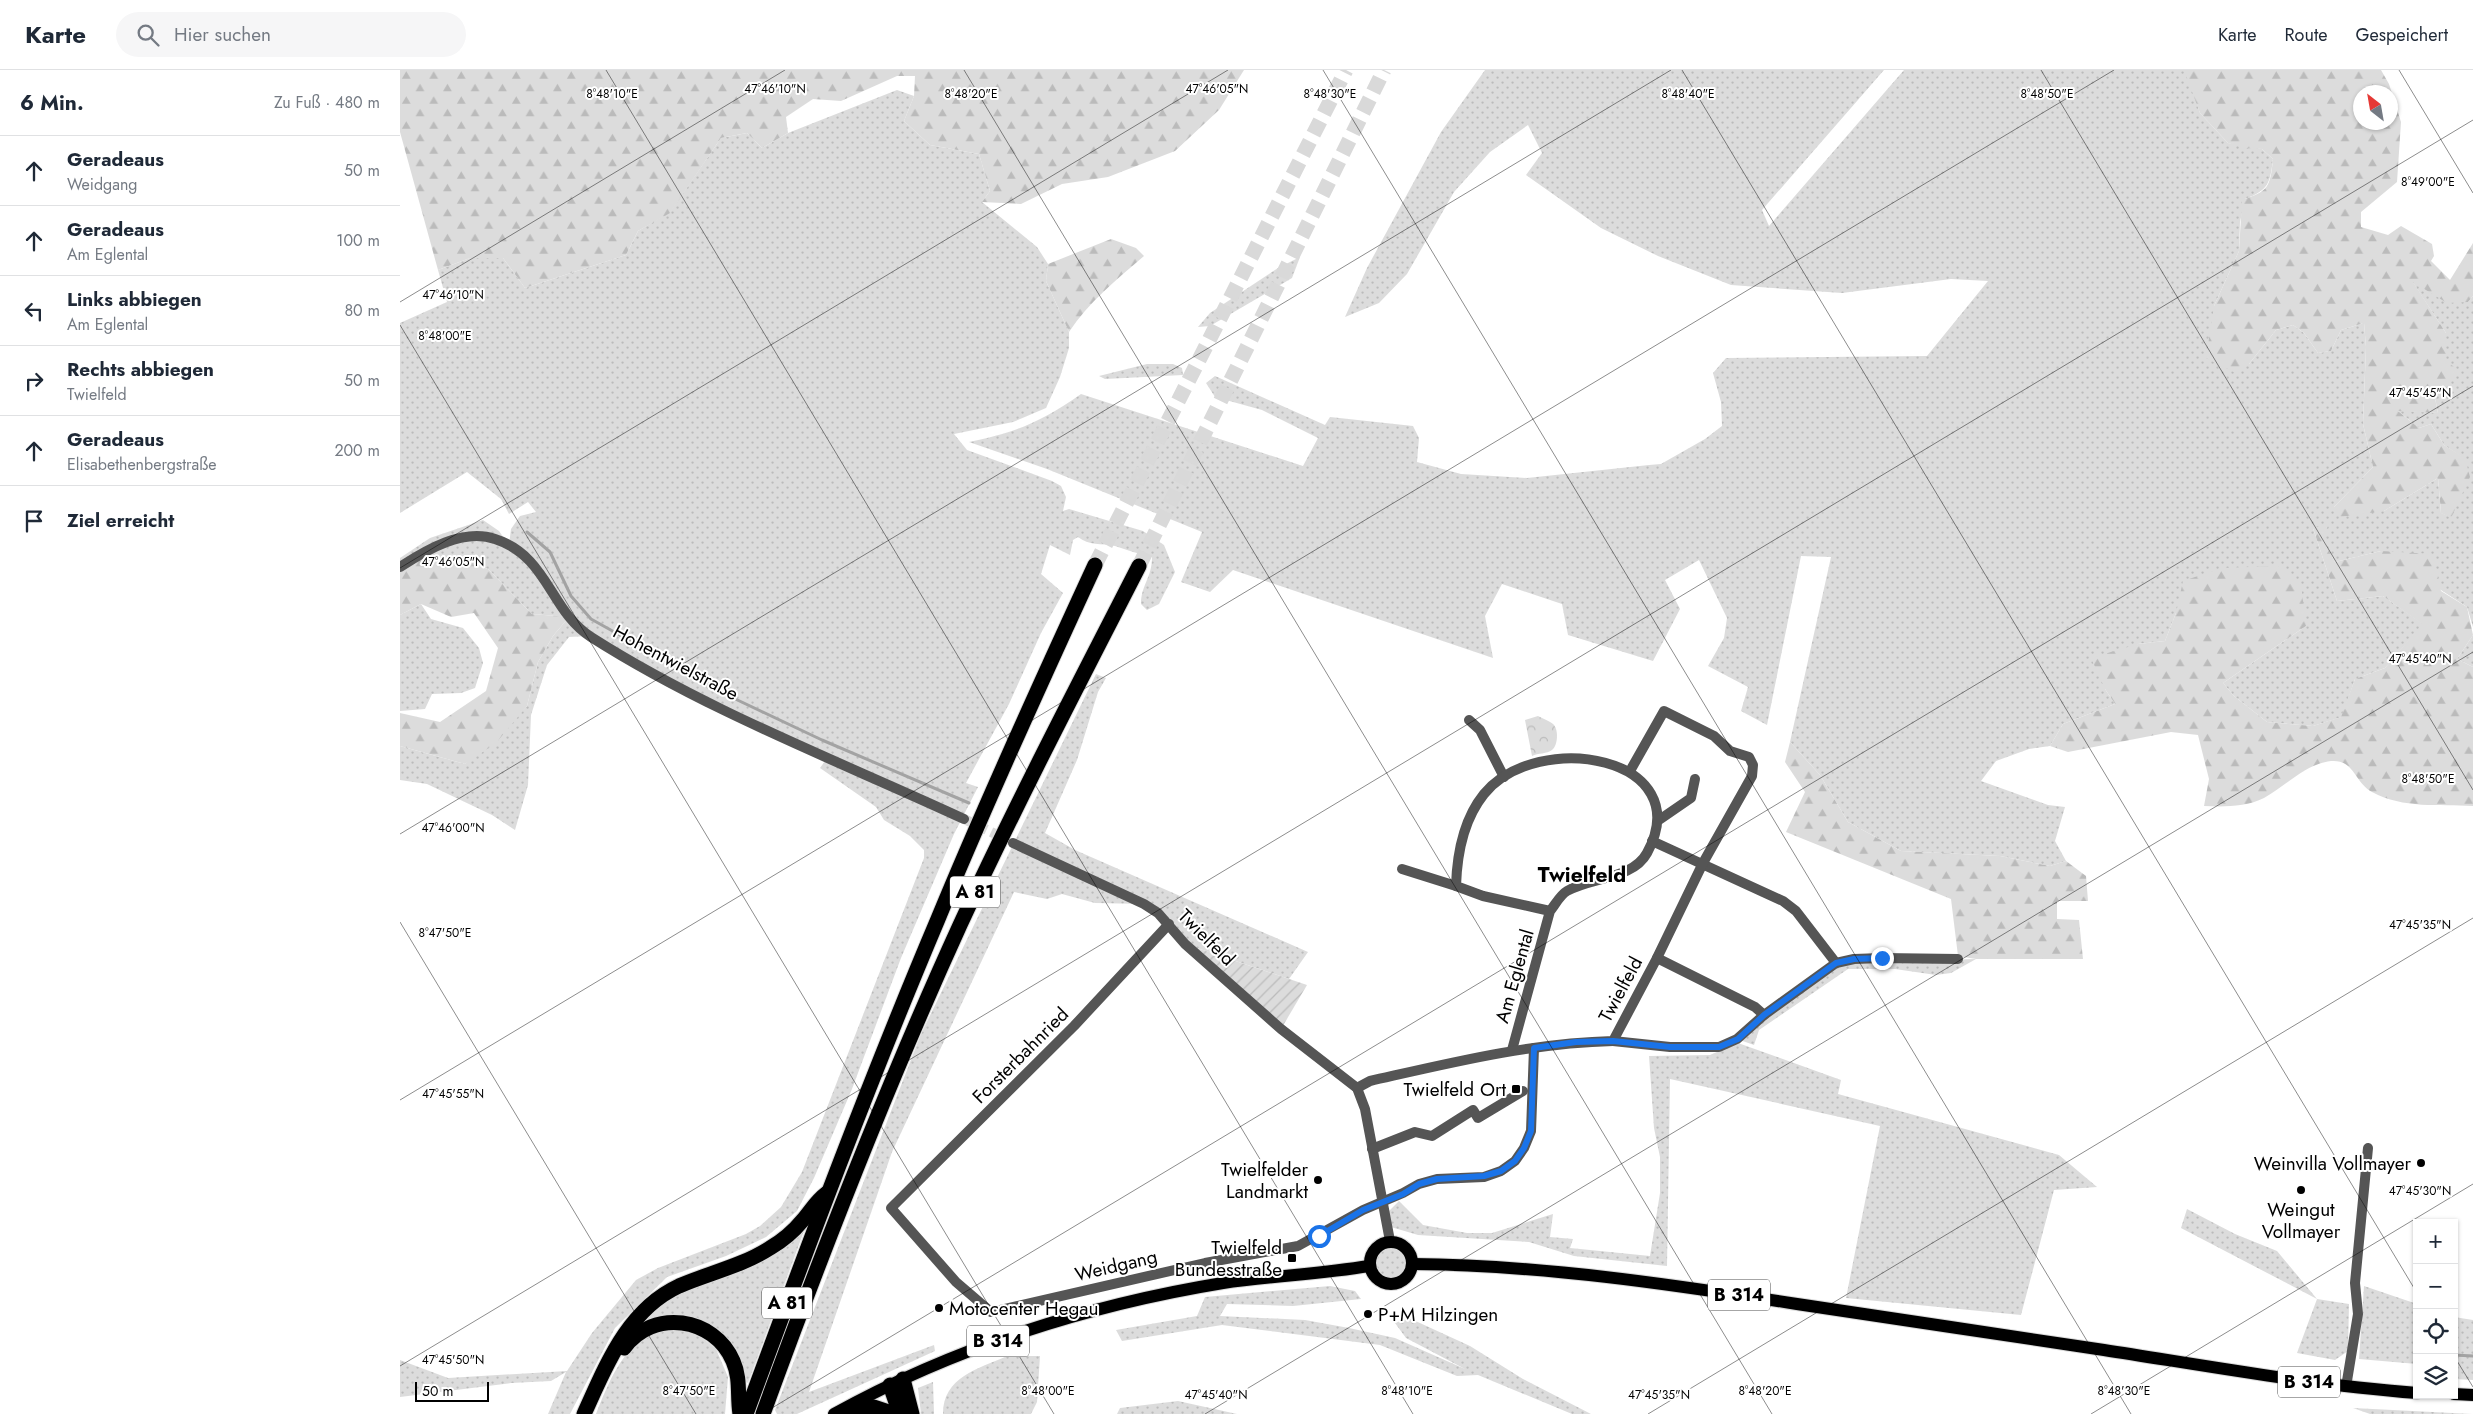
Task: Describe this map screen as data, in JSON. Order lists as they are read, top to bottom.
{
  "streets": {
    "highway": ["A 81"],
    "main road": ["B 314"],
    "street": [
      "Hohentwielstraße",
      "Twielfeld",
      "Am Eglental",
      "Forsterbahnried",
      "Weidgang"
    ]
  },
  "crossings": [
    ["Twielfeld", "Am Eglental"],
    ["Twielfeld", "Forsterbahnried"],
    ["Forsterbahnried", "Weidgang"]
  ],
  "districts": ["Twielfeld"],
  "places": {
    "transit": ["Twielfeld Ort", "Twielfeld Bundesstraße"],
    "other": [
      "Weinvilla Vollmayer",
      "Twielfelder Landmarkt",
      "Weingut Vollmayer",
      "Motocenter Hegau",
      "P+M Hilzingen"
    ]
  },
  "scale_bar": "50 m",
  "north": "top left",
  "page": {
    "header": "Karte",
    "search": "Hier suchen",
    "nav": ["Karte", "Route", "Gespeichert"],
    "heading": ["6 Min.", "Zu Fuß · 480 m"],
    "list": [
      ["Geradeaus", "Weidgang", "50 m"],
      ["Geradeaus", "Am Eglental", "100 m"],
      ["Links abbiegen", "Am Eglental", "80 m"],
      ["Rechts abbiegen", "Twielfeld", "50 m"],
      ["Geradeaus", "Elisabethenbergstraße", "200 m"],
      "Ziel erreicht"
    ],
    "map_buttons": ["+", "−"],
    "scale": "50 m"
  },
  "coordinates": [
    "47°46'10\"N",
    "47°46'05\"N",
    "8°48'40\"E",
    "8°48'10\"E",
    "8°48'20\"E",
    "8°48'30\"E",
    "8°48'50\"E",
    "8°49'00\"E",
    "8°48'00\"E",
    "47°45'45\"N",
    "47°45'40\"N",
    "47°46'00\"N",
    "47°45'35\"N",
    "8°47'50\"E",
    "47°45'55\"N",
    "47°45'30\"N",
    "47°45'50\"N"
  ]
}
